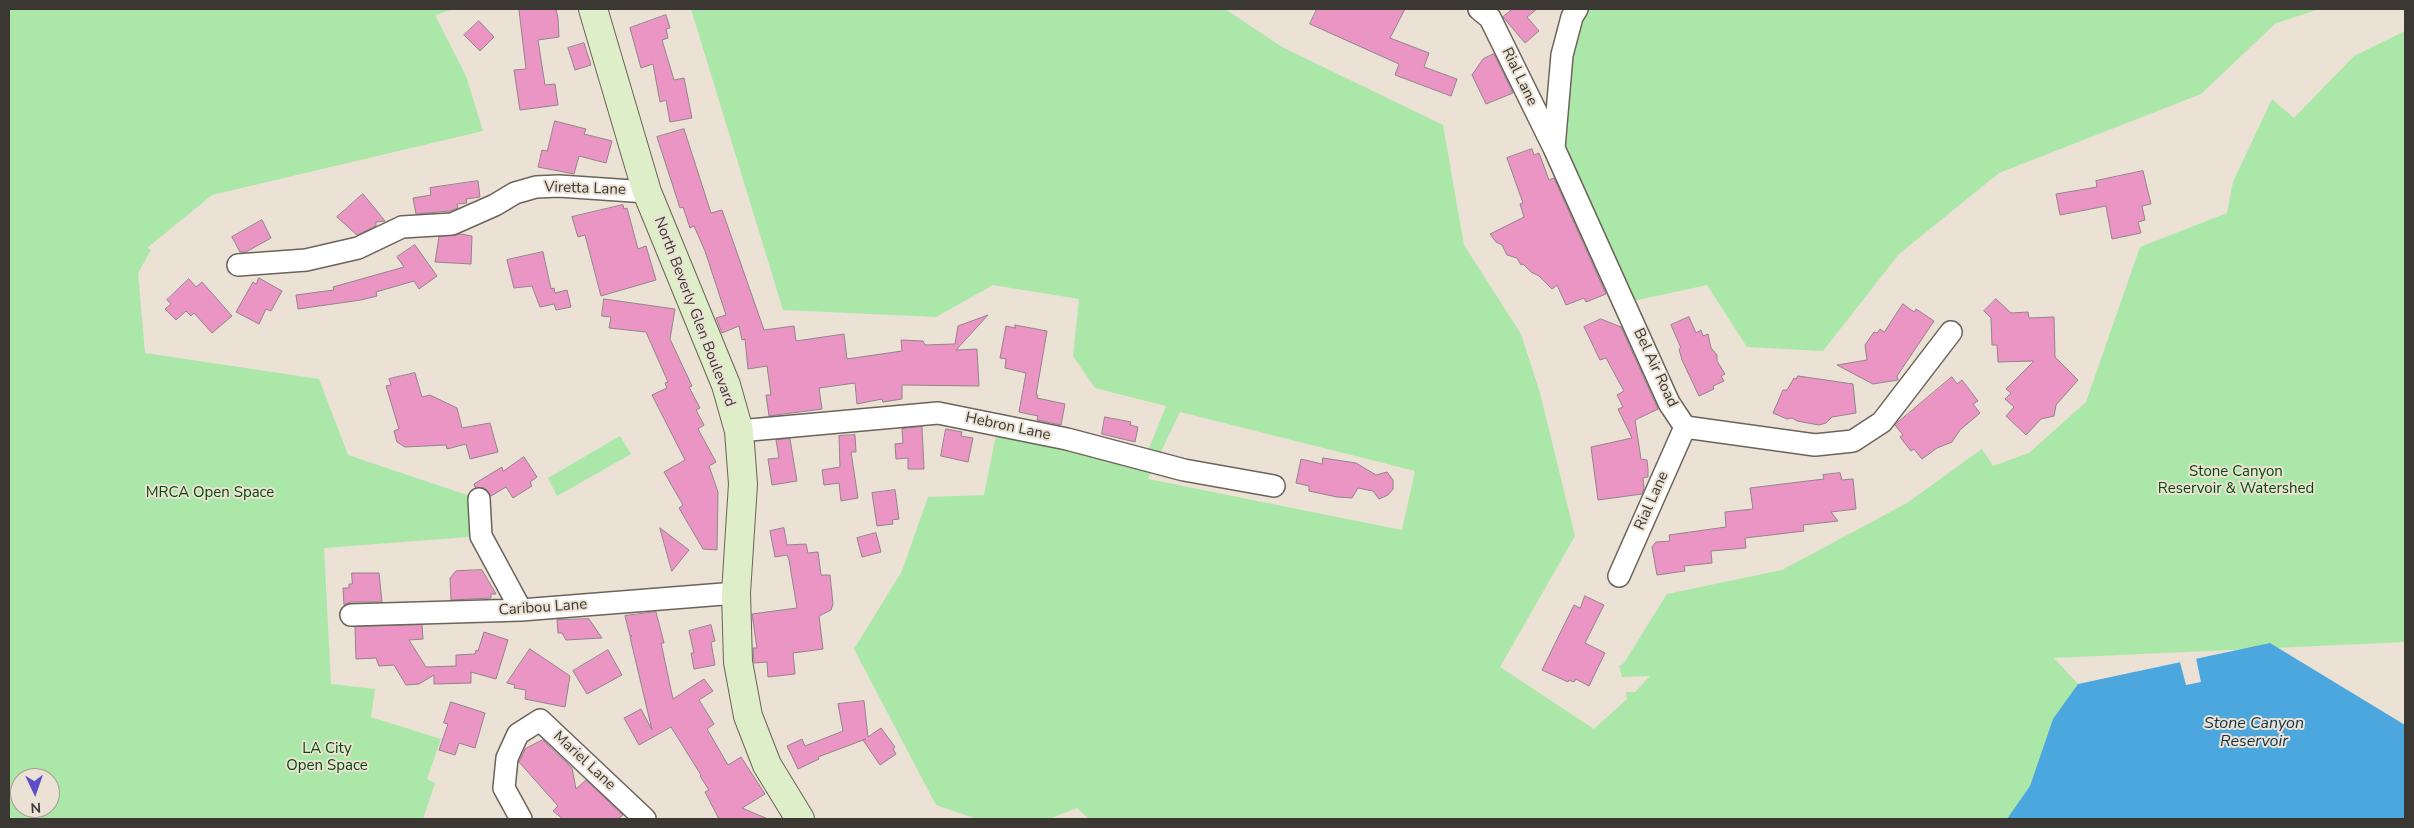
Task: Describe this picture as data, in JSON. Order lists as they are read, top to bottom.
{
  "streets": {
    "main road": ["North Beverly Glen Boulevard"],
    "street": [
      "Rial Lane",
      "Viretta Lane",
      "Bel Air Road",
      "Hebron Lane",
      "Caribou Lane",
      "Mariel Lane"
    ]
  },
  "crossings": [
    ["Rial Lane", "Bel Air Road"],
    ["Viretta Lane", "North Beverly Glen Boulevard"],
    ["North Beverly Glen Boulevard", "Hebron Lane"],
    ["North Beverly Glen Boulevard", "Caribou Lane"]
  ],
  "water": ["Stone Canyon Reservoir"],
  "parks": ["Stone Canyon Reservoir & Watershed", "MRCA Open Space", "LA City Open Space"],
  "north": "bottom"
}
